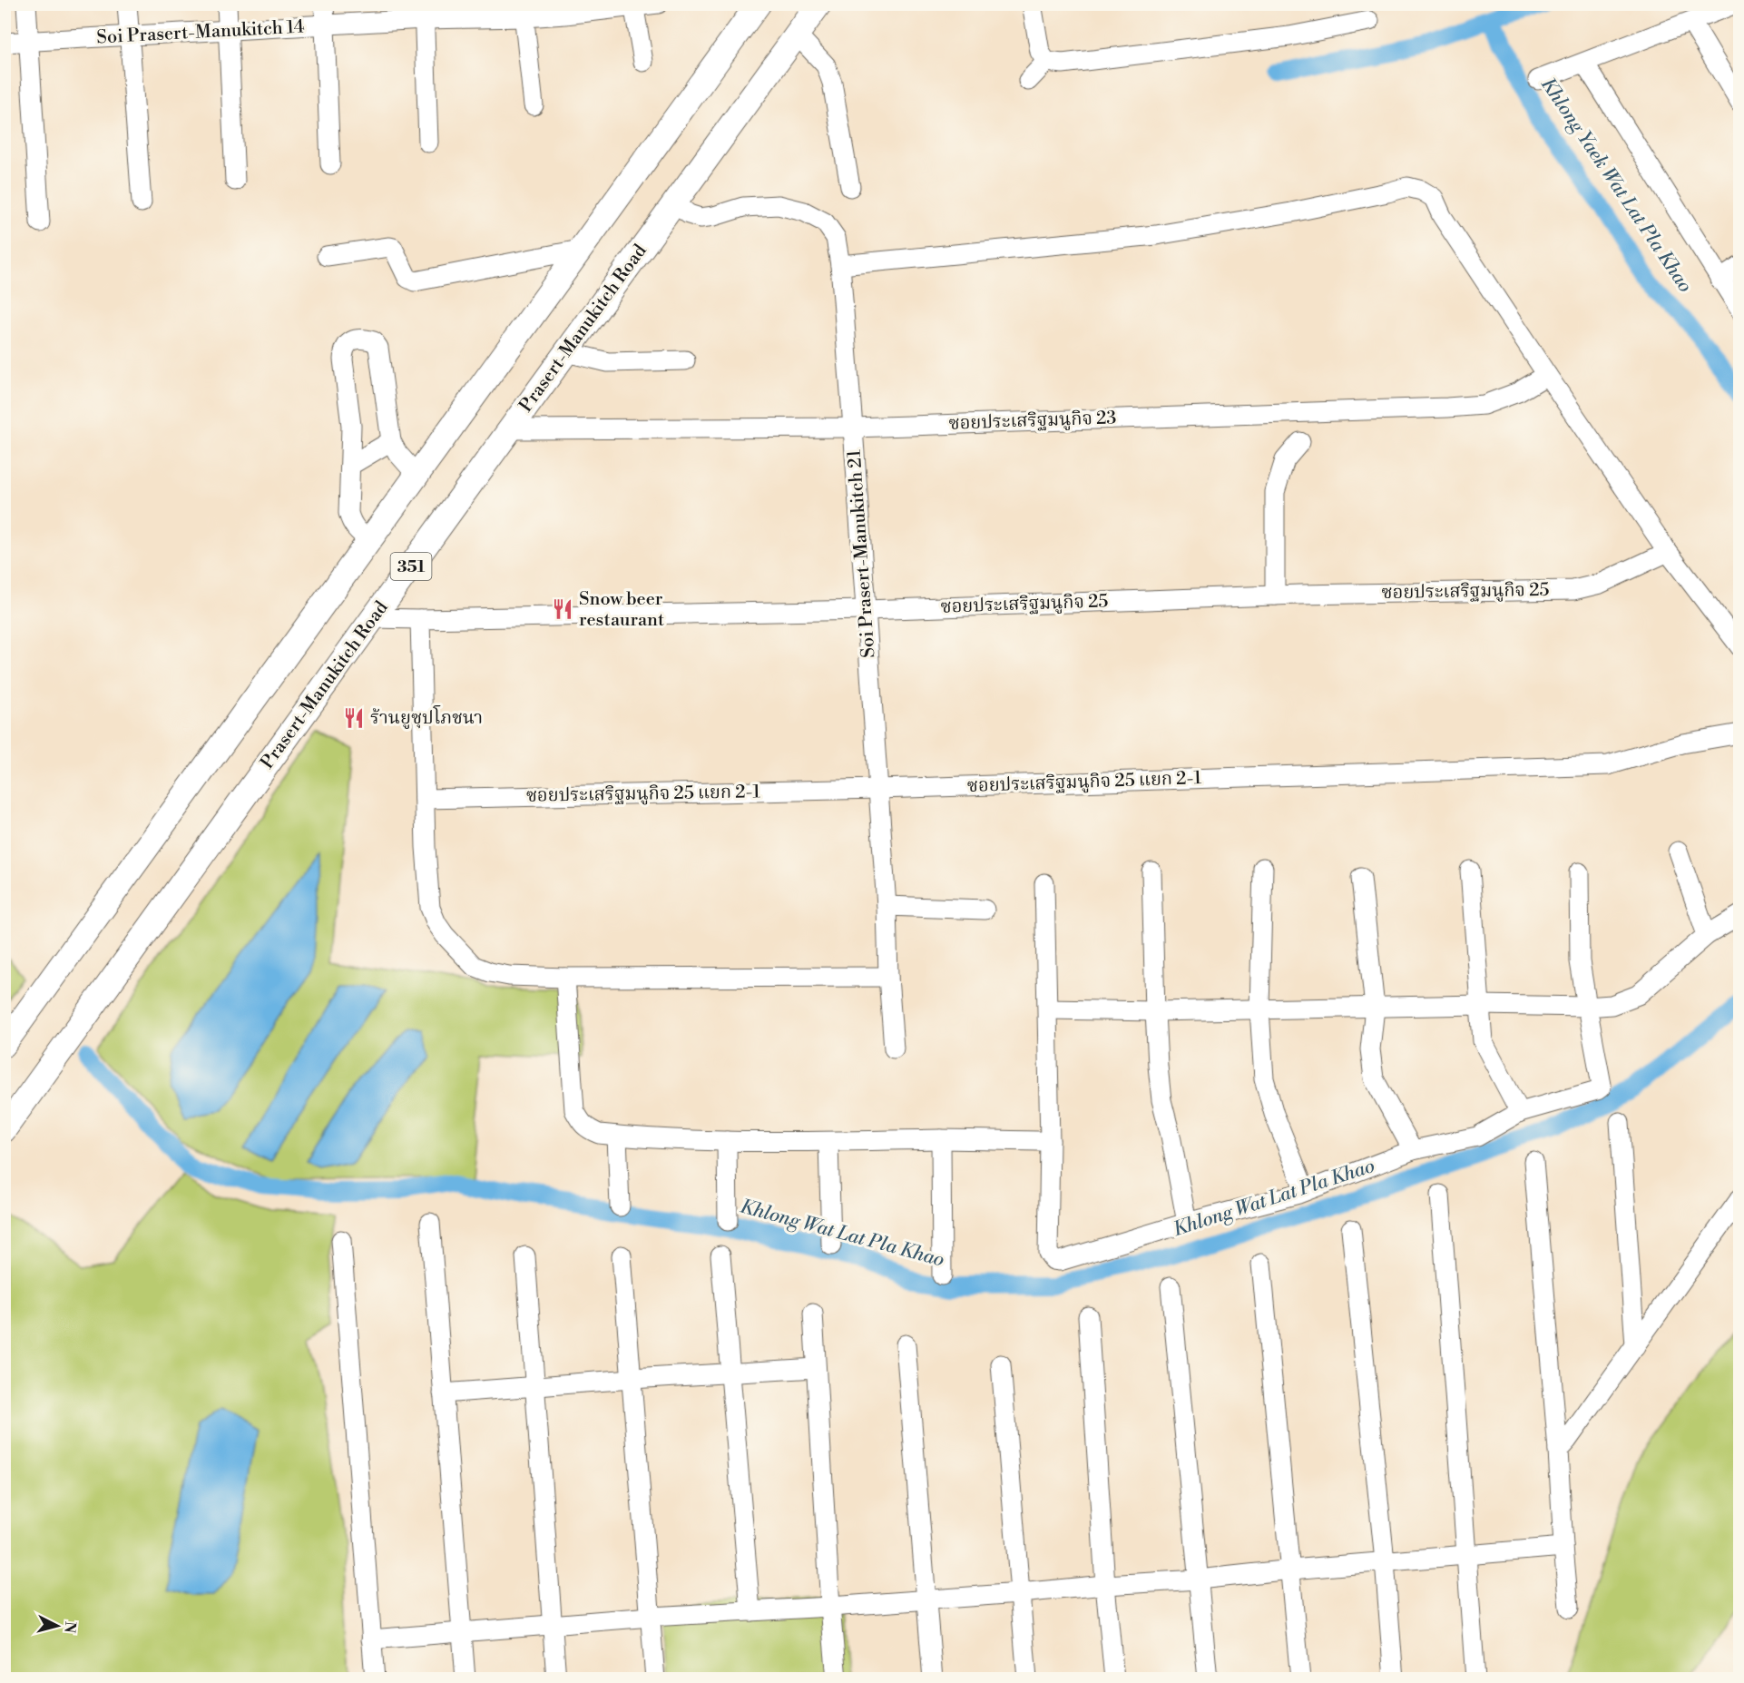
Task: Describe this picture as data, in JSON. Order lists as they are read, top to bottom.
{
  "streets": {
    "main road": ["Prasert-Manukitch Road", "351"],
    "street": [
      "Soi Prasert-Manukitch 14",
      "ซอยประเสริฐมนูกิจ 23",
      "Soi Prasert-Manukitch 21",
      "ซอยประเสริฐมนูกิจ 25",
      "ซอยประเสริฐมนูกิจ 25 แยก 2-1"
    ]
  },
  "crossings": [
    ["Prasert-Manukitch Road", "ซอยประเสริฐมนูกิจ 23"],
    ["Prasert-Manukitch Road", "Soi Prasert-Manukitch 21"],
    ["Prasert-Manukitch Road", "ซอยประเสริฐมนูกิจ 25"],
    ["ซอยประเสริฐมนูกิจ 23", "Soi Prasert-Manukitch 21"],
    ["Soi Prasert-Manukitch 21", "ซอยประเสริฐมนูกิจ 25"],
    ["Soi Prasert-Manukitch 21", "ซอยประเสริฐมนูกิจ 25 แยก 2-1"]
  ],
  "water": ["Khlong Yaek Wat Lat Pla Khao", "Khlong Wat Lat Pla Khao"],
  "places": {
    "restaurant": ["Snow beer restaurant", "ร้านยูซุปโภชนา"]
  },
  "north": "right"
}
